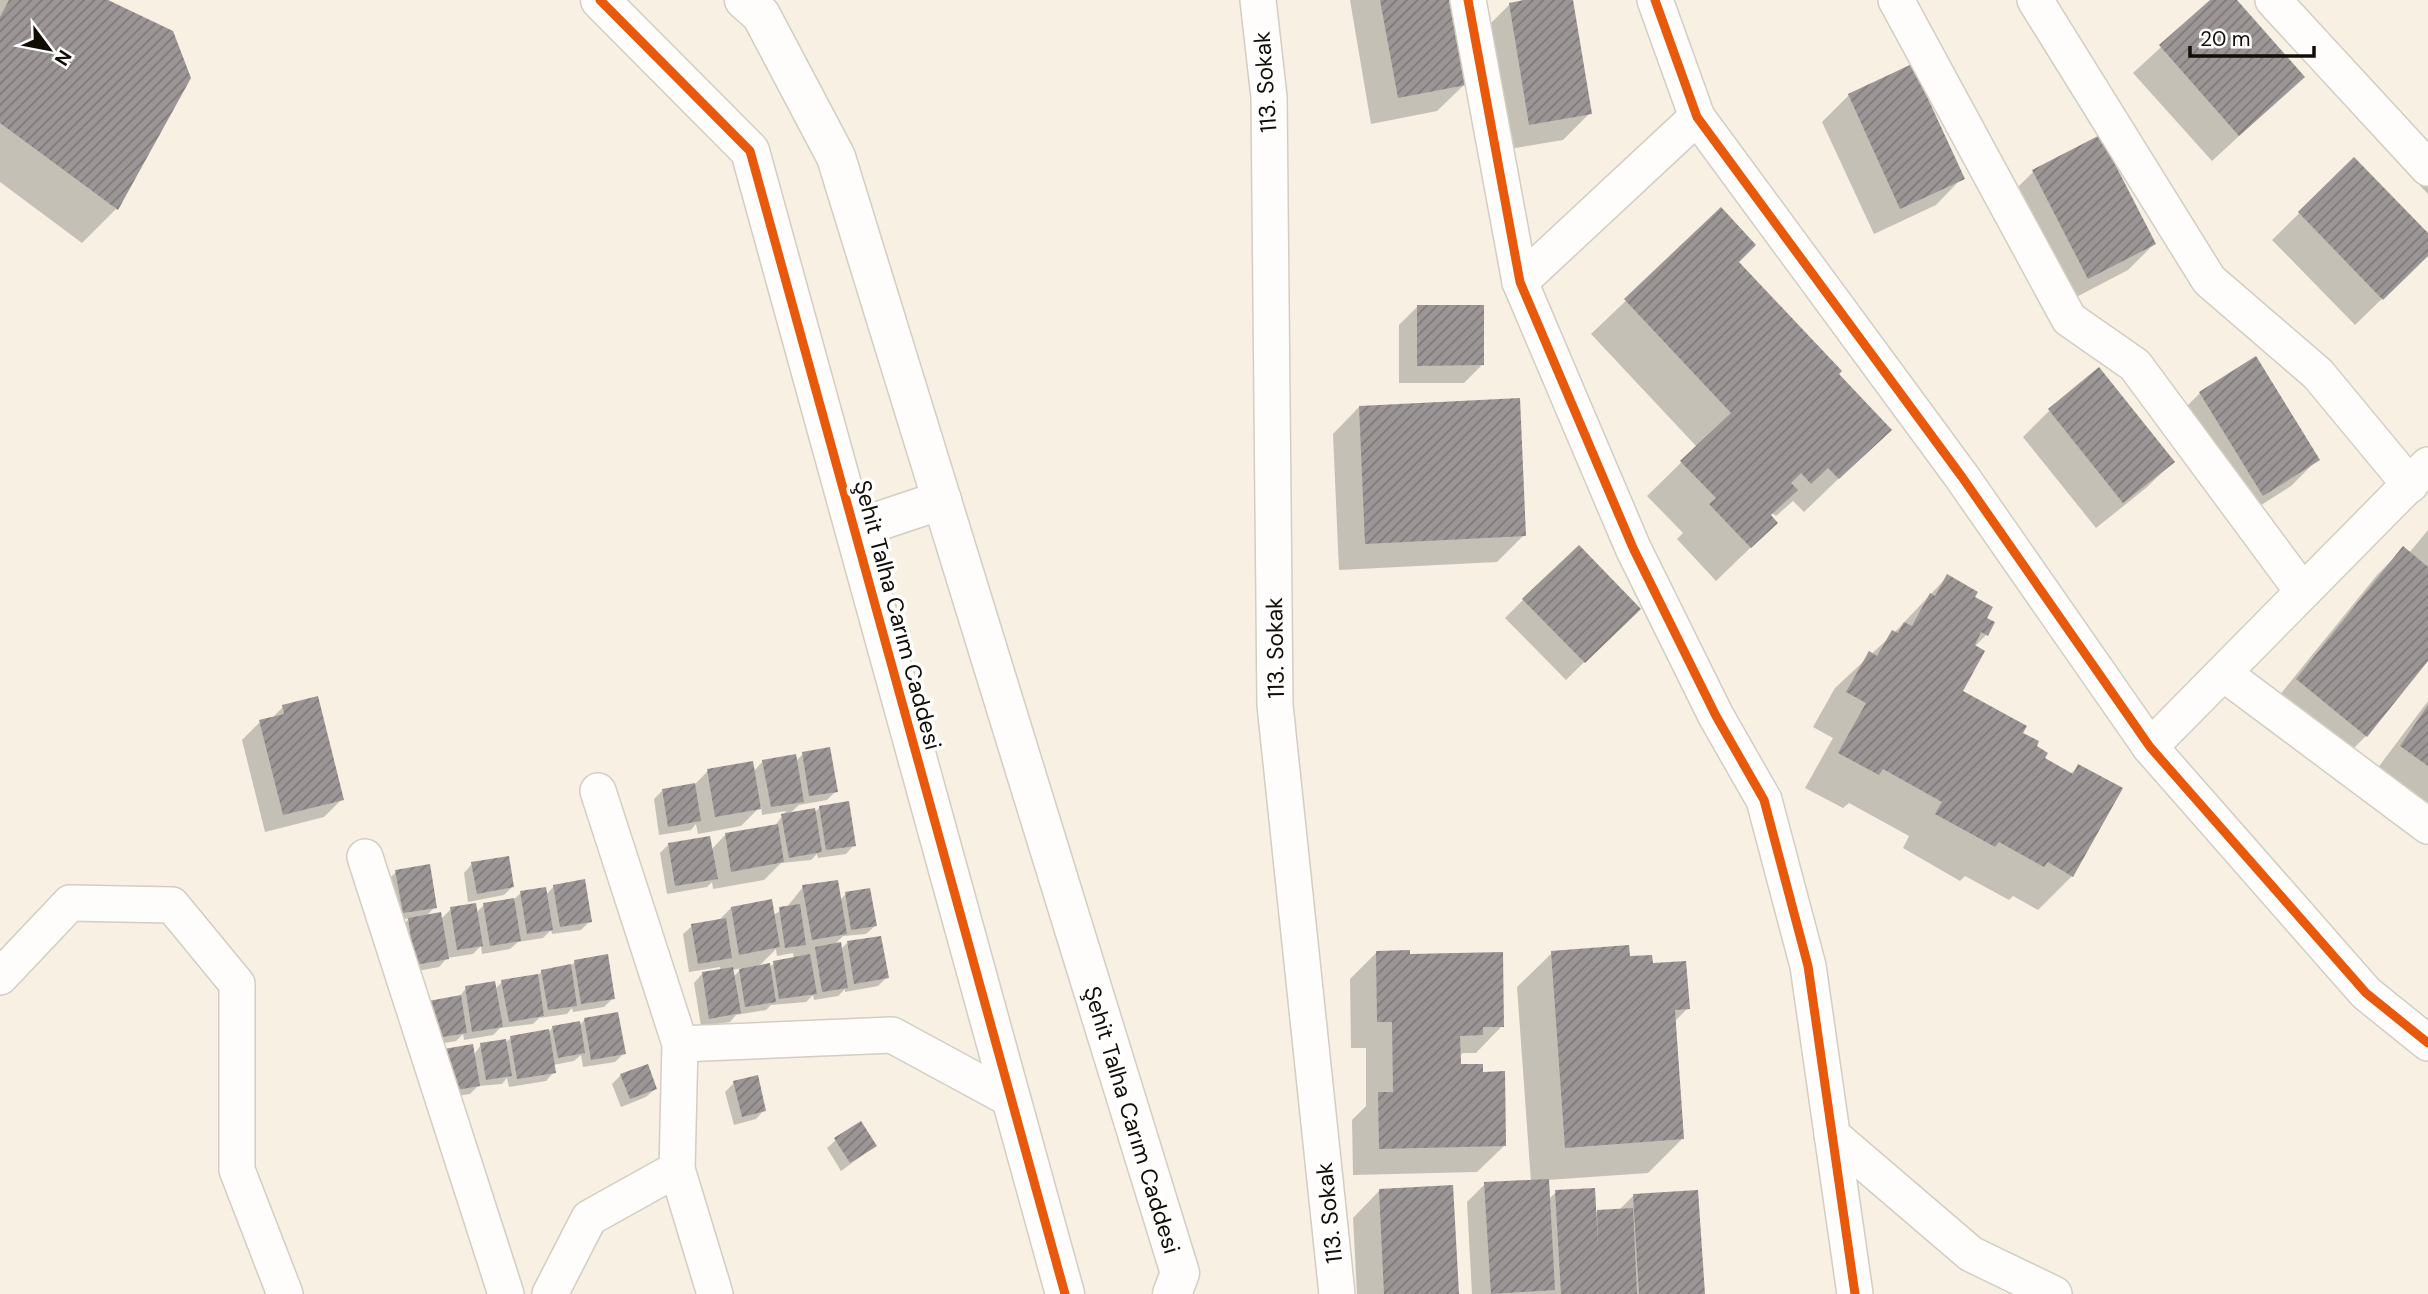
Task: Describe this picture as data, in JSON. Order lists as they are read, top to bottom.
{
  "streets": {
    "street": ["113. Sokak", "Şehit Talha Carım Caddesi"]
  },
  "scale_bar": "20 m",
  "north": "bottom right"
}
